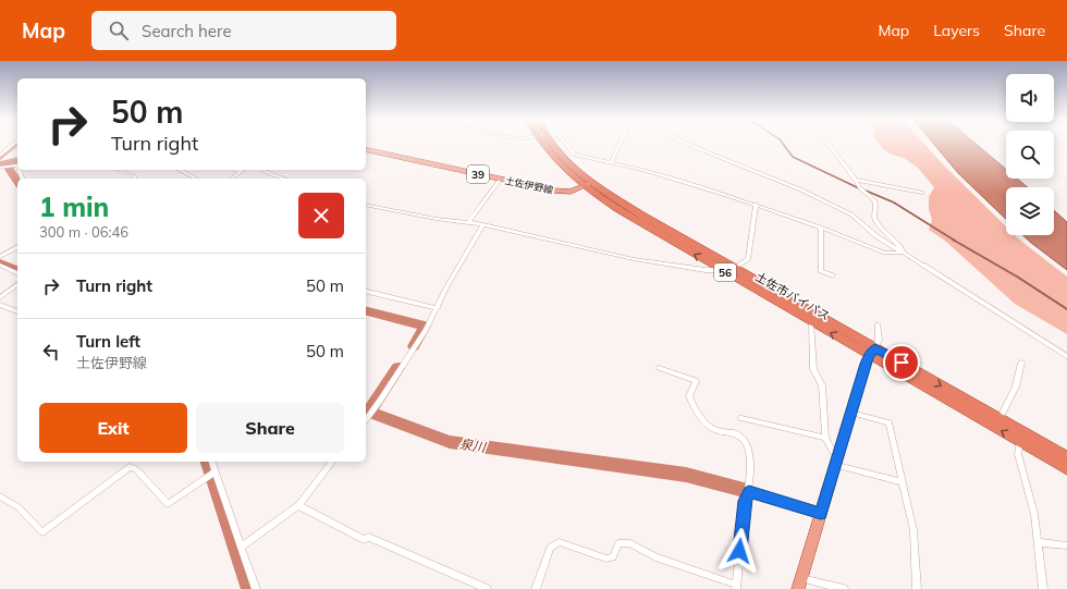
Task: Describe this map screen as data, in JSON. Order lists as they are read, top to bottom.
{
  "streets": {
    "highway": ["56", "土佐市バイパス"],
    "main road": ["39", "土佐伊野線"]
  },
  "crossings": [
    ["土佐伊野線", "土佐市バイパス"]
  ],
  "water": ["泉川"],
  "page": {
    "header": "Map",
    "search": "Search here",
    "nav": ["Map", "Layers", "Share"],
    "turn": ["50 m", "Turn right"],
    "heading": ["1 min", "300 m · 06:46"],
    "list": [
      {
        "name": "Turn right",
        "value": "50 m"
      },
      {
        "name": "Turn left",
        "note": "土佐伊野線",
        "value": "50 m"
      }
    ],
    "buttons": ["Exit", "Share"]
  }
}
